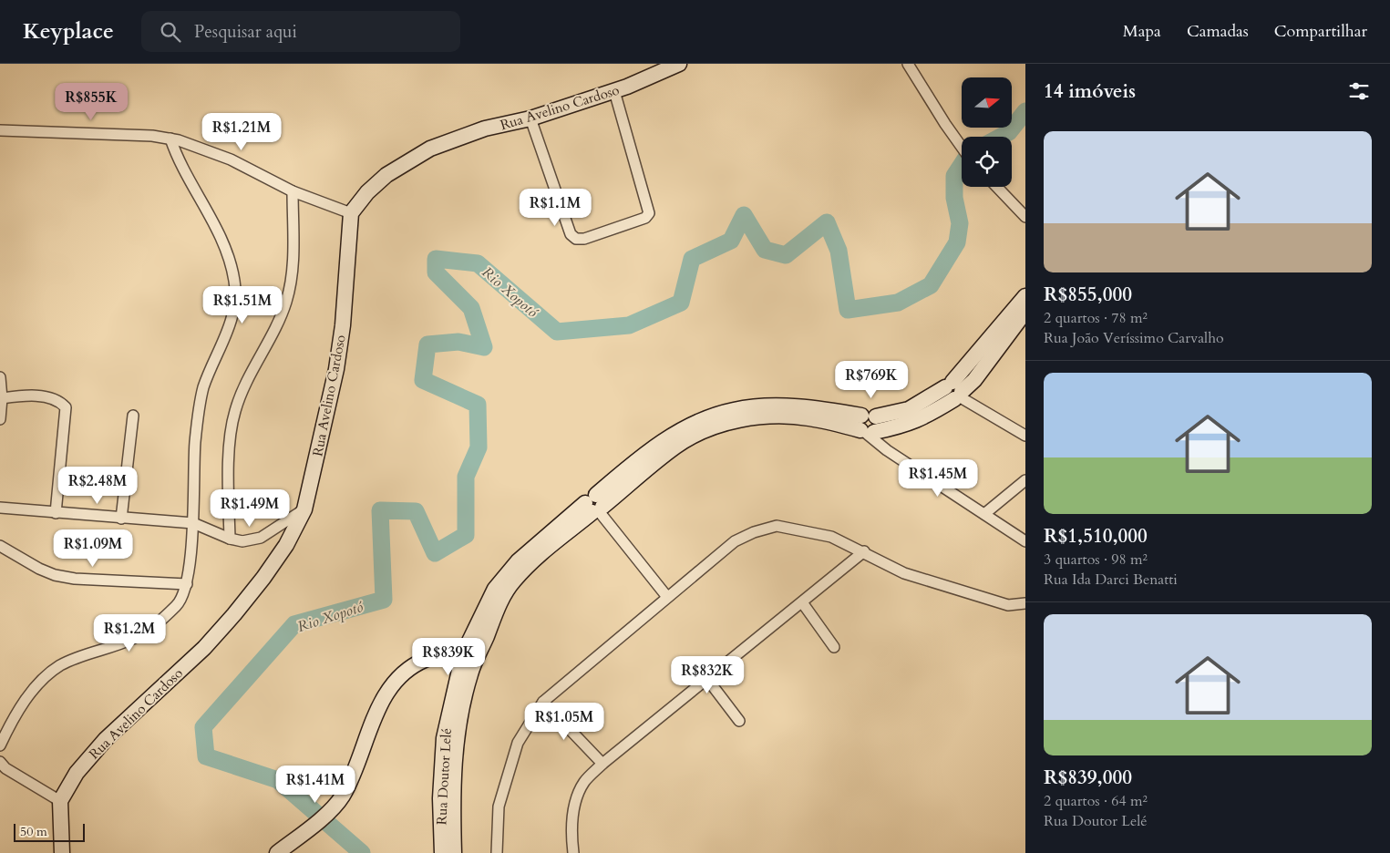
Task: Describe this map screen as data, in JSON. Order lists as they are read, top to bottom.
{
  "streets": {
    "street": ["Rua Avelino Cardoso", "Rua Doutor Lelé"]
  },
  "water": ["Rio Xopotó"],
  "scale_bar": "50 m",
  "north": "right",
  "page": {
    "header": "Keyplace",
    "search": "Pesquisar aqui",
    "nav": ["Mapa", "Camadas", "Compartilhar"],
    "heading": "14 imóveis",
    "price": [
      "R$855K",
      "R$1.21M",
      "R$1.1M",
      "R$1.51M",
      "R$769K",
      "R$1.45M",
      "R$2.48M",
      "R$1.49M",
      "R$1.09M",
      "R$1.2M",
      "R$839K",
      "R$832K",
      "R$1.05M",
      "R$1.41M"
    ],
    "list": [
      {
        "name": "R$855,000",
        "note": "2 quartos · 78 m² · Rua João Veríssimo Carvalho"
      },
      {
        "name": "R$1,510,000",
        "note": "3 quartos · 98 m² · Rua Ida Darci Benatti"
      },
      {
        "name": "R$839,000",
        "note": "2 quartos · 64 m² · Rua Doutor Lelé"
      }
    ],
    "scale": "50 m"
  }
}
